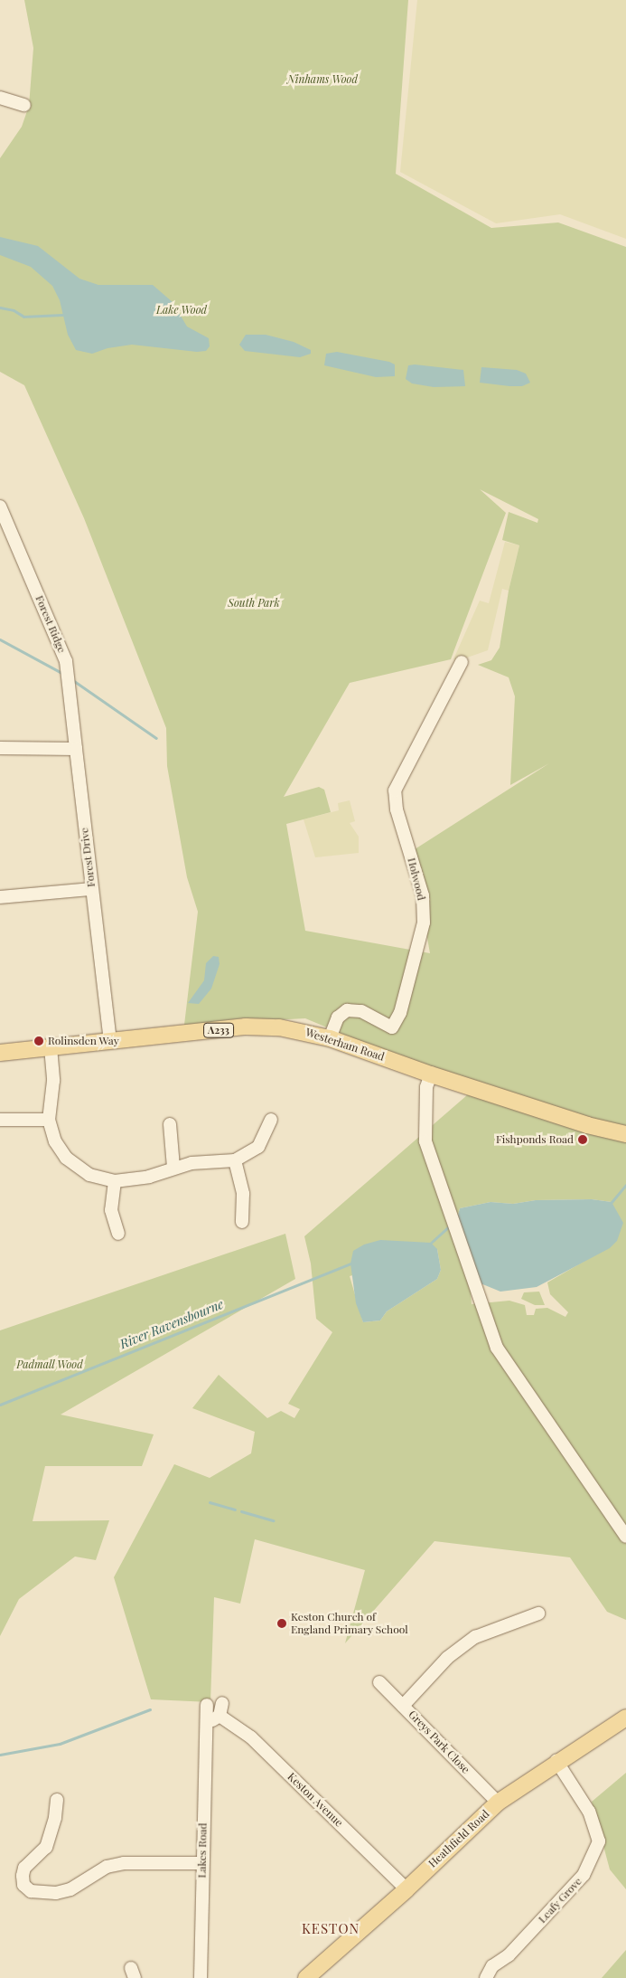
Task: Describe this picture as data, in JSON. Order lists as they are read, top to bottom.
{
  "streets": {
    "main road": ["A233", "Westerham Road", "Heathfield Road"],
    "street": [
      "Forest Ridge",
      "Forest Drive",
      "Holwood",
      "Greys Park Close",
      "Keston Avenue",
      "Lakes Road",
      "Leafy Grove"
    ]
  },
  "crossings": [
    ["Forest Ridge", "Forest Drive"],
    ["Forest Drive", "Westerham Road"],
    ["Holwood", "Westerham Road"],
    ["Greys Park Close", "Heathfield Road"],
    ["Keston Avenue", "Heathfield Road"],
    ["Heathfield Road", "Leafy Grove"]
  ],
  "districts": ["KESTON"],
  "water": ["River Ravensbourne"],
  "parks": [
    "Ninhams Wood",
    "Lake Wood",
    "South Park",
    "Padmall Wood"
  ],
  "places": ["Rolinsden Way", "Fishponds Road", "Keston Church of England Primary School"]
}
